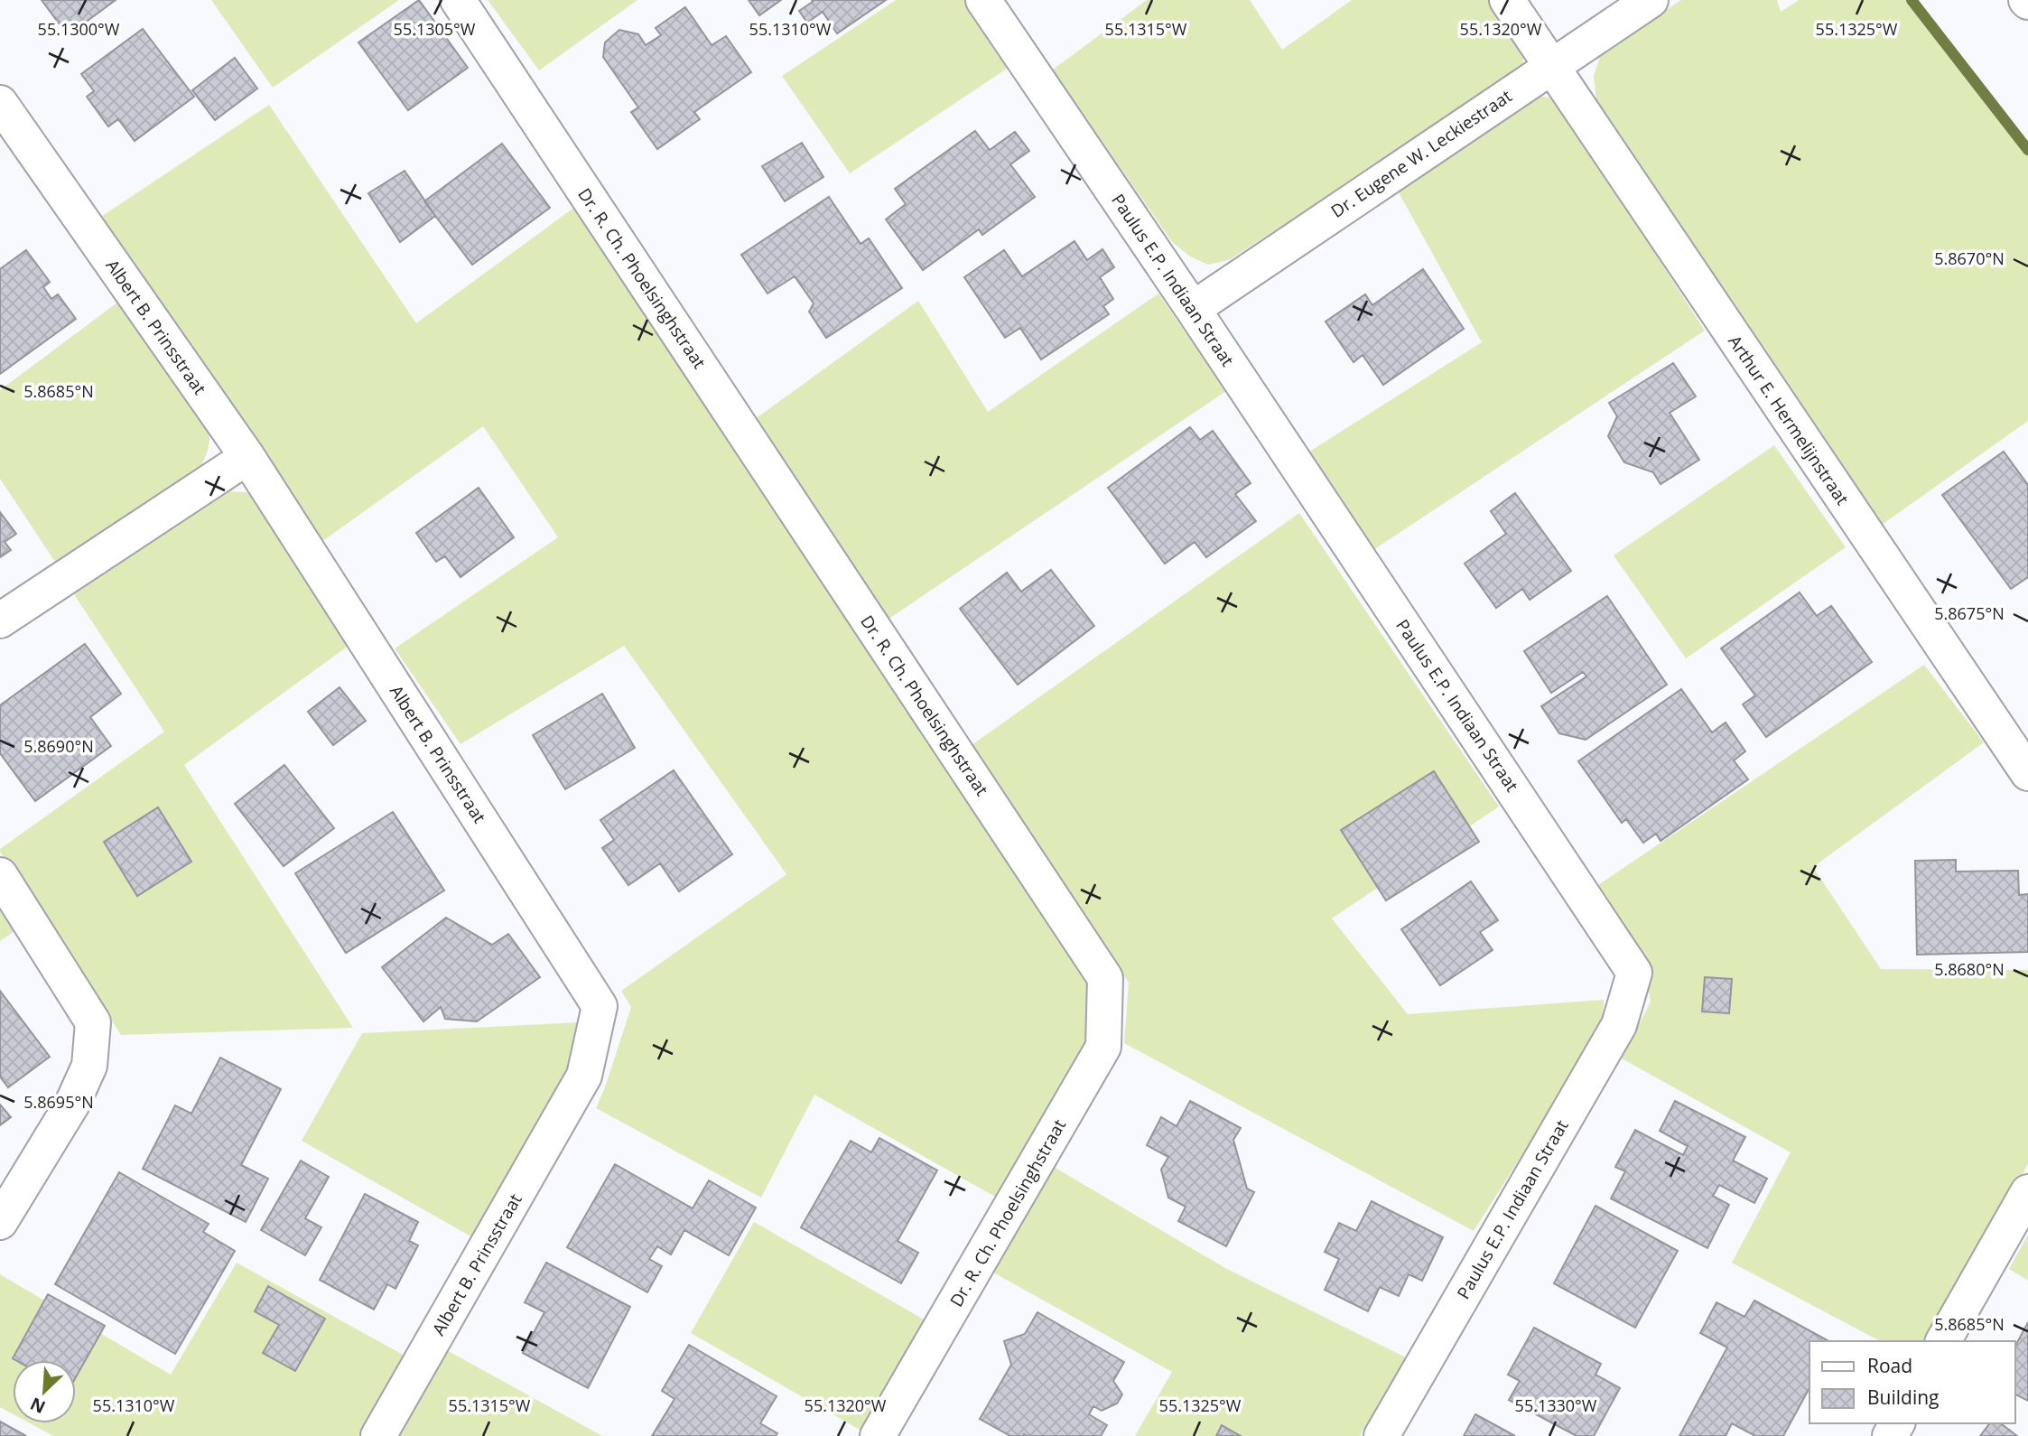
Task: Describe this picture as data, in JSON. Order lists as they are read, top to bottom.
{
  "streets": {
    "street": [
      "Dr. Eugene W. Leckiestraat",
      "Dr. R. Ch. Phoelsinghstraat",
      "Paulus E.P. Indiaan Straat",
      "Albert B. Prinsstraat",
      "Arthur E. Hermelijnstraat"
    ]
  },
  "crossings": [
    ["Dr. Eugene W. Leckiestraat", "Paulus E.P. Indiaan Straat"],
    ["Dr. Eugene W. Leckiestraat", "Arthur E. Hermelijnstraat"]
  ],
  "legend": ["Road", "Building"],
  "north": "bottom left",
  "coordinates": [
    "55.1300°W",
    "55.1305°W",
    "55.1310°W",
    "55.1315°W",
    "55.1320°W",
    "55.1325°W",
    "5.8670°N",
    "5.8685°N",
    "5.8675°N",
    "5.8690°N",
    "5.8680°N",
    "5.8695°N",
    "55.1330°W"
  ]
}
